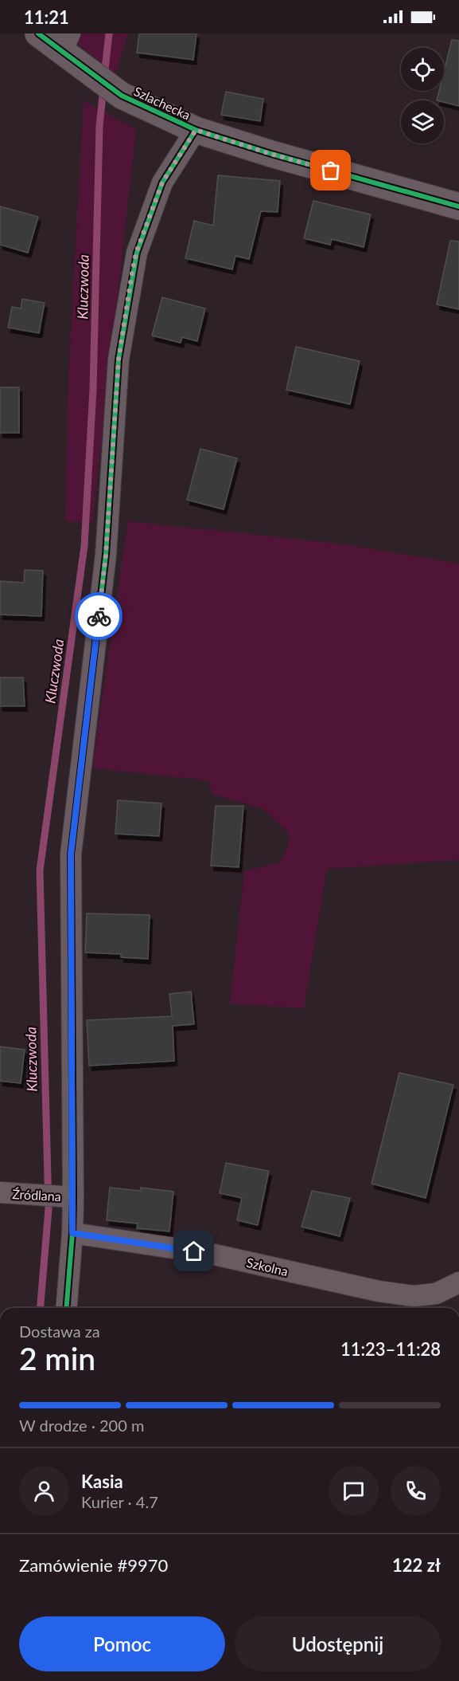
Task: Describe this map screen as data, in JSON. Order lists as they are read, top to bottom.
{
  "streets": {
    "street": ["Szlachecka", "Źródlana", "Szkolna"]
  },
  "water": ["Kluczwoda"],
  "page": {
    "status": "11:21",
    "heading": ["2 min", "Dostawa za", "11:23–11:28"],
    "panel": [
      "Kasia",
      "Kurier · 4.7",
      "Zamówienie #9970",
      "122 zł"
    ],
    "bar": "W drodze · 200 m",
    "buttons": ["Pomoc", "Udostępnij"]
  }
}
